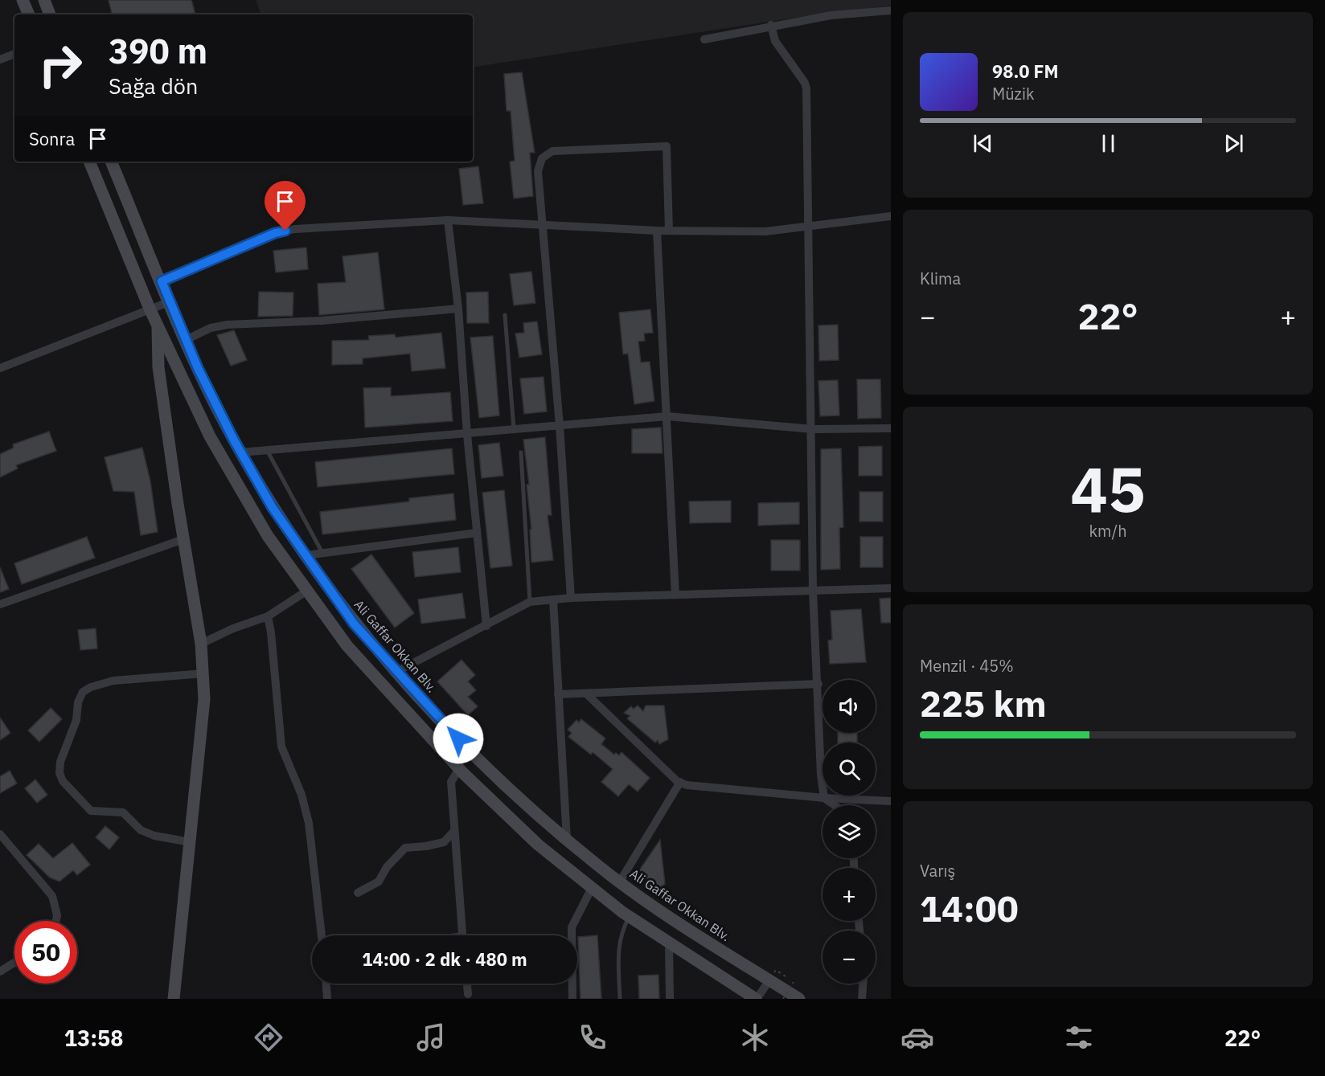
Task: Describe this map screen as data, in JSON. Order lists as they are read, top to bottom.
{
  "streets": {
    "main road": ["Ali Gaffar Okkan Blv."]
  },
  "page": {
    "turn": ["390 m", "Sağa dön"],
    "song": ["98.0 FM", "Müzik"],
    "then": "Sonra",
    "tile": [
      "Klima",
      ["45", "km/h"],
      ["Menzil · 45%", "225 km"],
      ["Varış", "14:00"]
    ],
    "heat": ["−", "22°", "+"],
    "map_buttons": ["+", "−"],
    "limit": "50",
    "trip": "14:00 · 2 dk · 480 m",
    "tabs": ["13:58", "22°"]
  }
}
